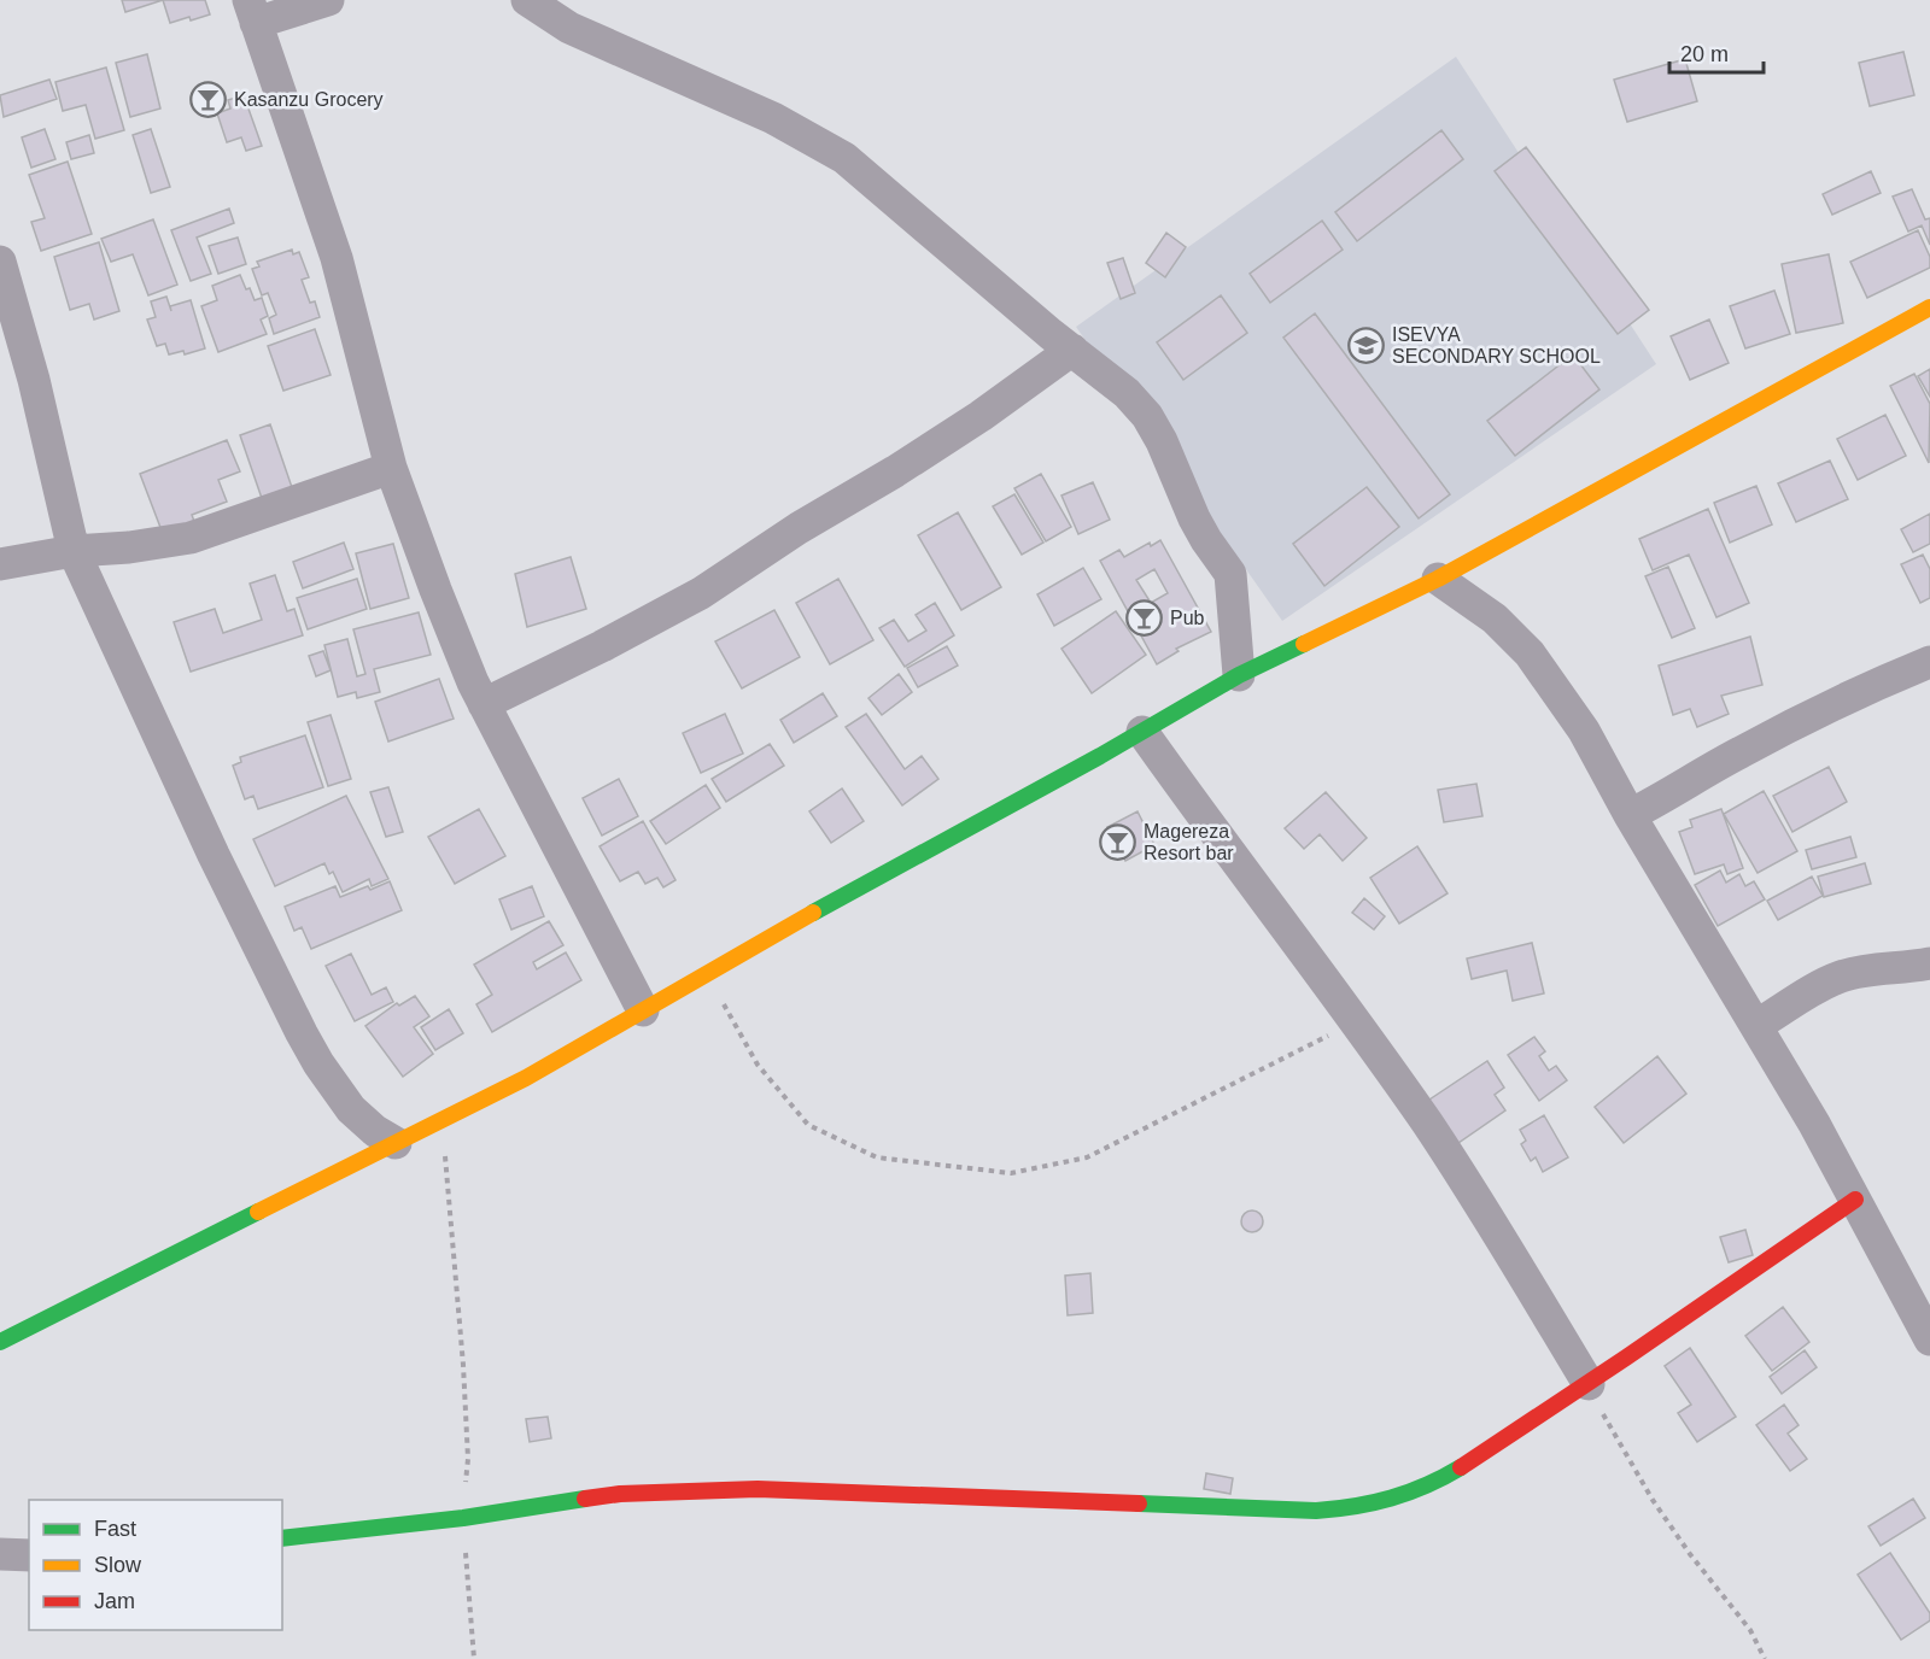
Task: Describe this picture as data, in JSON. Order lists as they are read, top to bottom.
{
  "places": {
    "bar": ["Kasanzu Grocery", "Pub", "Magereza Resort bar"],
    "school or university": ["ISEVYA SECONDARY SCHOOL"]
  },
  "legend": ["Fast", "Slow", "Jam"],
  "scale_bar": "20 m"
}
